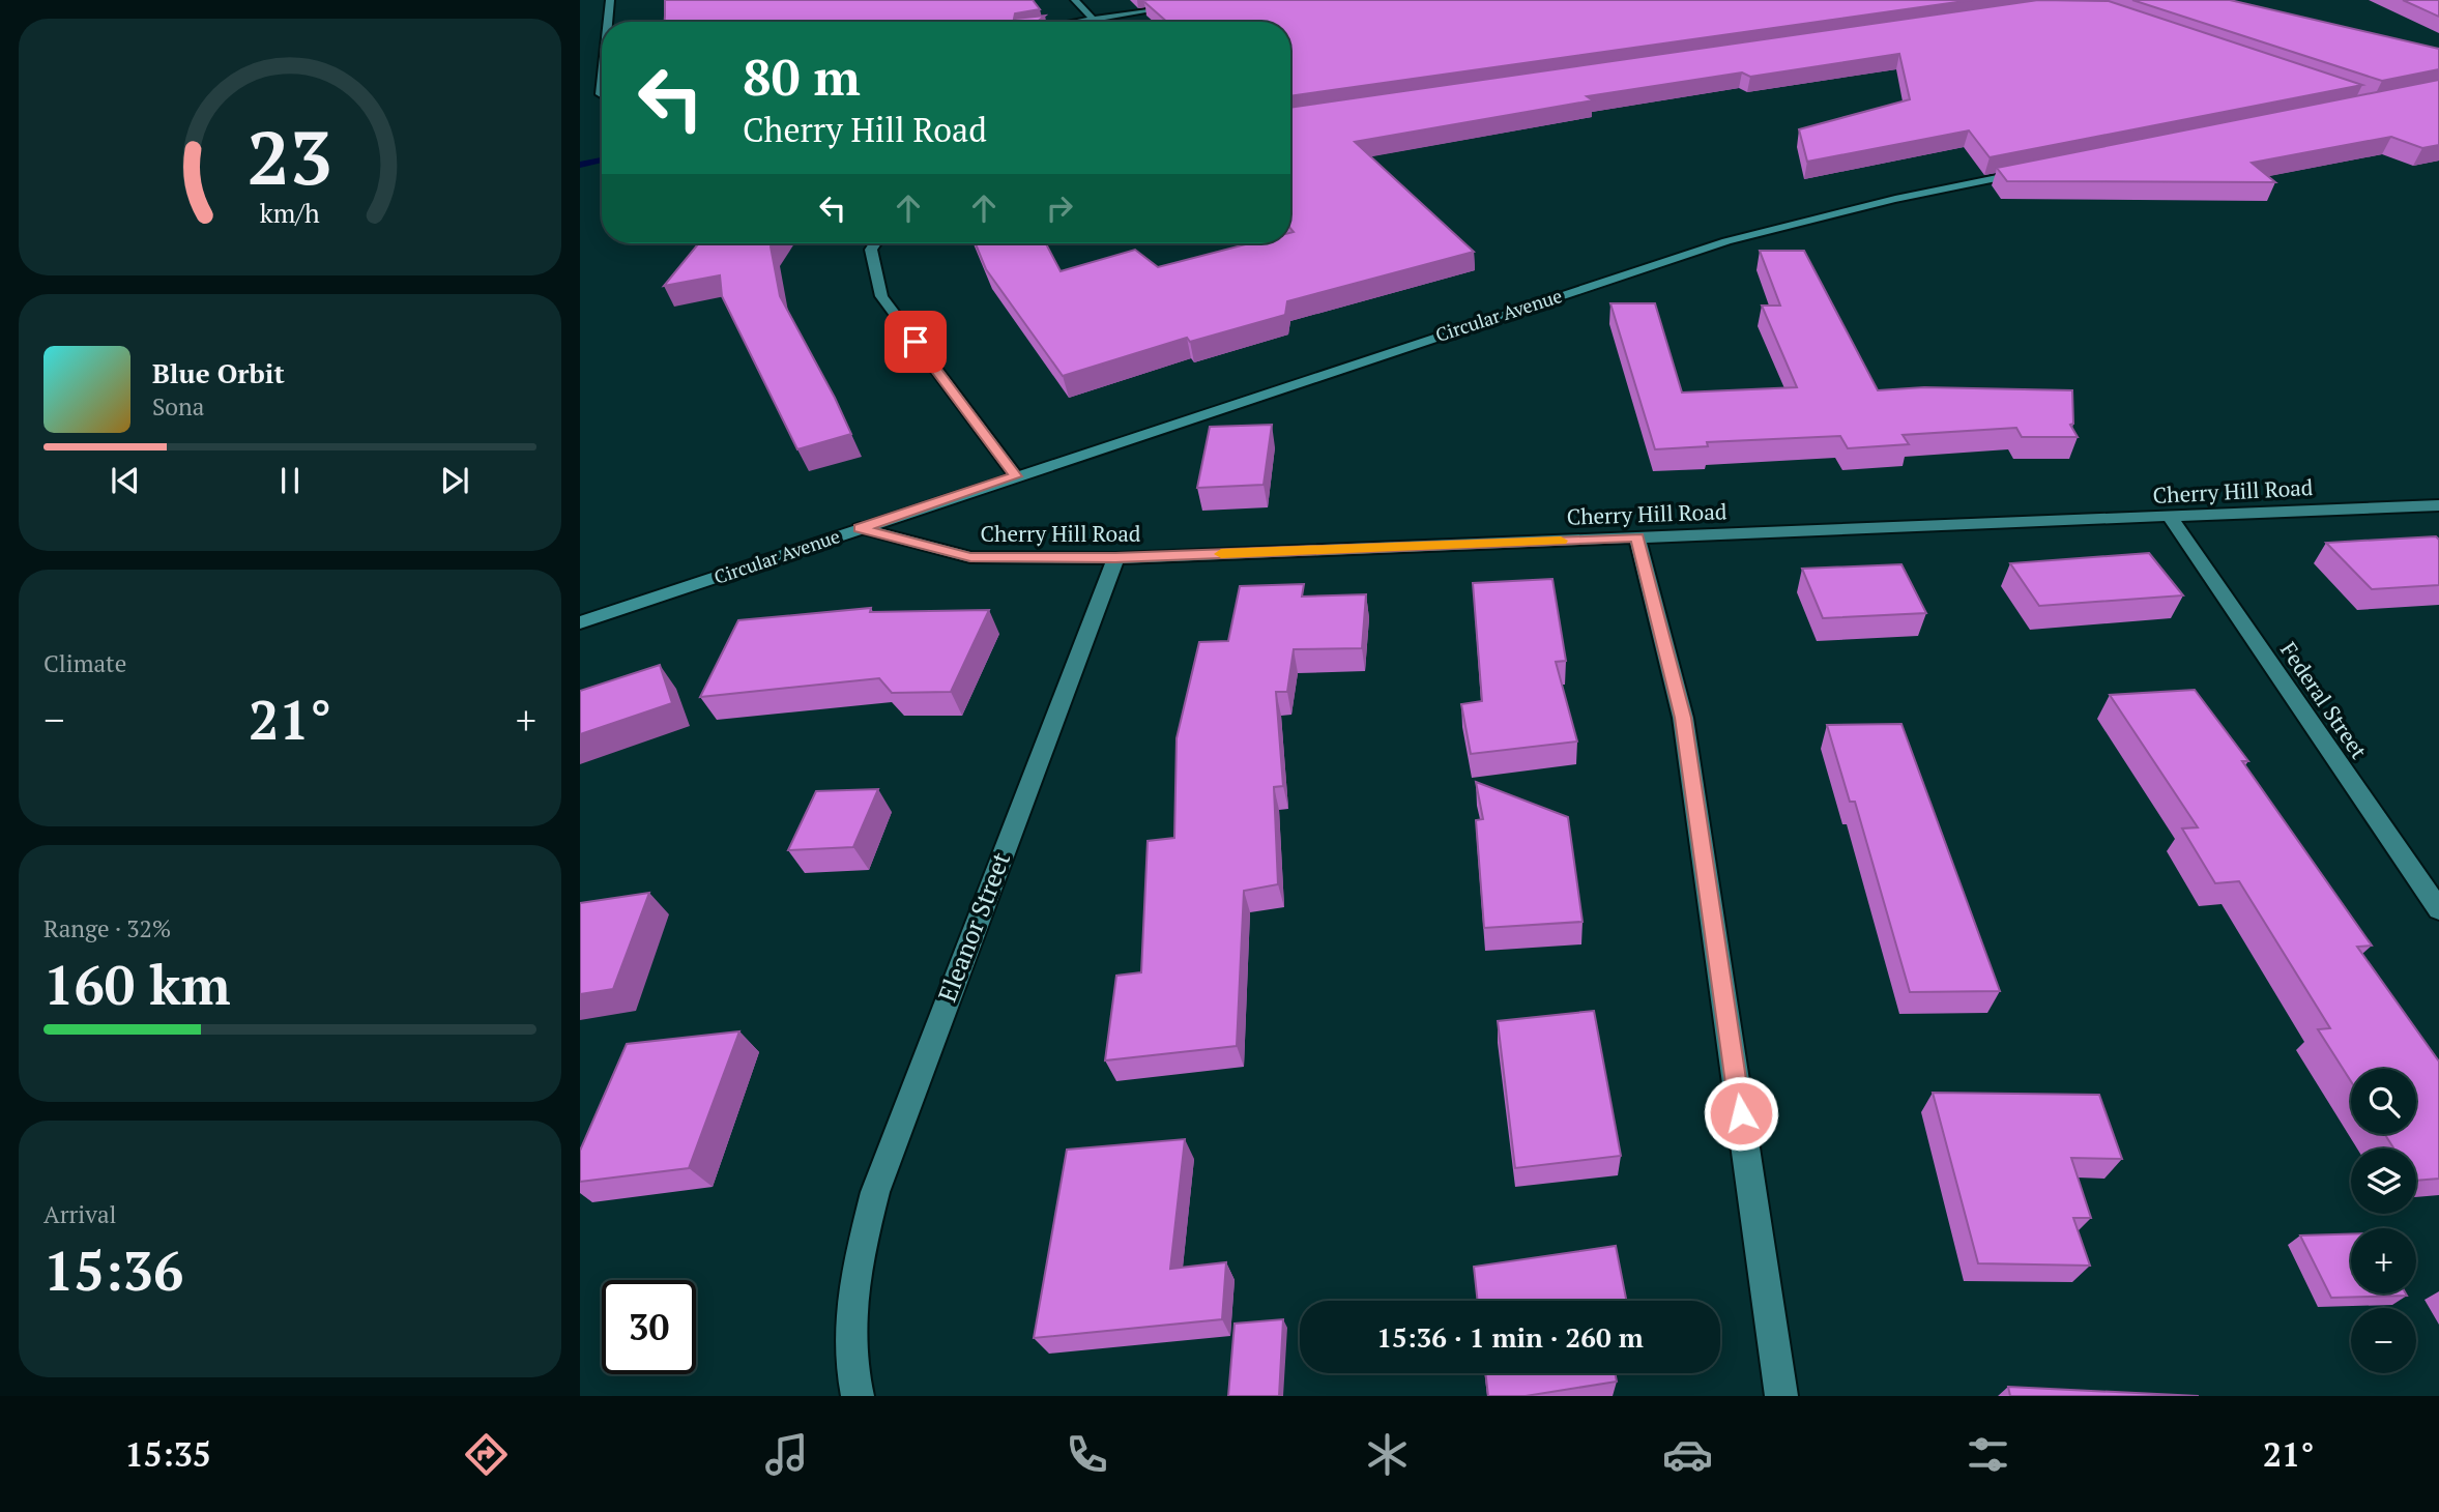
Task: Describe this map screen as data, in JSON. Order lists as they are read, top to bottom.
{
  "streets": {
    "main road": ["Circular Avenue"],
    "street": ["Cherry Hill Road", "Federal Street", "Eleanor Street"]
  },
  "crossings": [
    ["Circular Avenue", "Cherry Hill Road"],
    ["Cherry Hill Road", "Federal Street"],
    ["Cherry Hill Road", "Eleanor Street"]
  ],
  "page": {
    "turn": ["80 m", "Cherry Hill Road"],
    "song": ["Blue Orbit", "Sona"],
    "tile": [
      "Climate",
      ["Range · 32%", "160 km"],
      ["Arrival", "15:36"]
    ],
    "heat": ["−", "21°", "+"],
    "map_buttons": ["+", "−"],
    "limit": "30",
    "trip": "15:36 · 1 min · 260 m",
    "tabs": ["15:35", "21°"],
    "gauge": ["23", "km/h"]
  }
}
